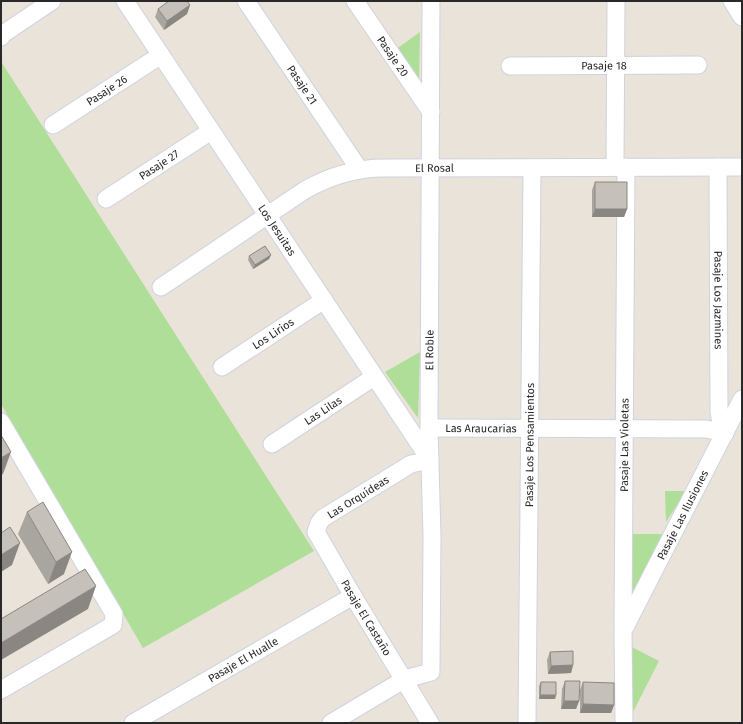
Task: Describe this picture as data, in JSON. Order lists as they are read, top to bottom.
{
  "streets": {
    "street": [
      "Pasaje 20",
      "Pasaje 18",
      "Pasaje 21",
      "Pasaje 26",
      "Pasaje 27",
      "El Rosal",
      "Los Jesuitas",
      "Pasaje Los Jazmines",
      "Los Lirios",
      "El Roble",
      "Las Lilas",
      "Las Araucarias",
      "Pasaje Los Pensamientos",
      "Pasaje Las Violetas",
      "Las Orquídeas",
      "Pasaje Las Ilusiones",
      "Pasaje El Castaño",
      "Pasaje El Hualle"
    ]
  },
  "crossings": [
    ["Pasaje 20", "El Roble"],
    ["Pasaje 18", "Pasaje Las Violetas"],
    ["Pasaje 21", "El Rosal"],
    ["Pasaje 26", "Los Jesuitas"],
    ["Pasaje 27", "Los Jesuitas"],
    ["El Rosal", "Los Jesuitas"],
    ["El Rosal", "Pasaje Los Jazmines"],
    ["El Rosal", "El Roble"],
    ["El Rosal", "Pasaje Los Pensamientos"],
    ["El Rosal", "Pasaje Las Violetas"],
    ["Los Jesuitas", "Los Lirios"],
    ["Los Jesuitas", "El Roble"],
    ["Los Jesuitas", "Las Lilas"],
    ["Los Jesuitas", "Las Orquídeas"],
    ["Pasaje Los Jazmines", "Las Araucarias"],
    ["Pasaje Los Jazmines", "Pasaje Las Ilusiones"],
    ["El Roble", "Las Araucarias"],
    ["El Roble", "Las Orquídeas"],
    ["El Roble", "Pasaje El Castaño"],
    ["Las Araucarias", "Pasaje Los Pensamientos"],
    ["Las Araucarias", "Pasaje Las Violetas"],
    ["Las Araucarias", "Pasaje Las Ilusiones"],
    ["Pasaje Las Violetas", "Pasaje Las Ilusiones"],
    ["Las Orquídeas", "Pasaje El Castaño"],
    ["Pasaje El Castaño", "Pasaje El Hualle"]
  ]
}
